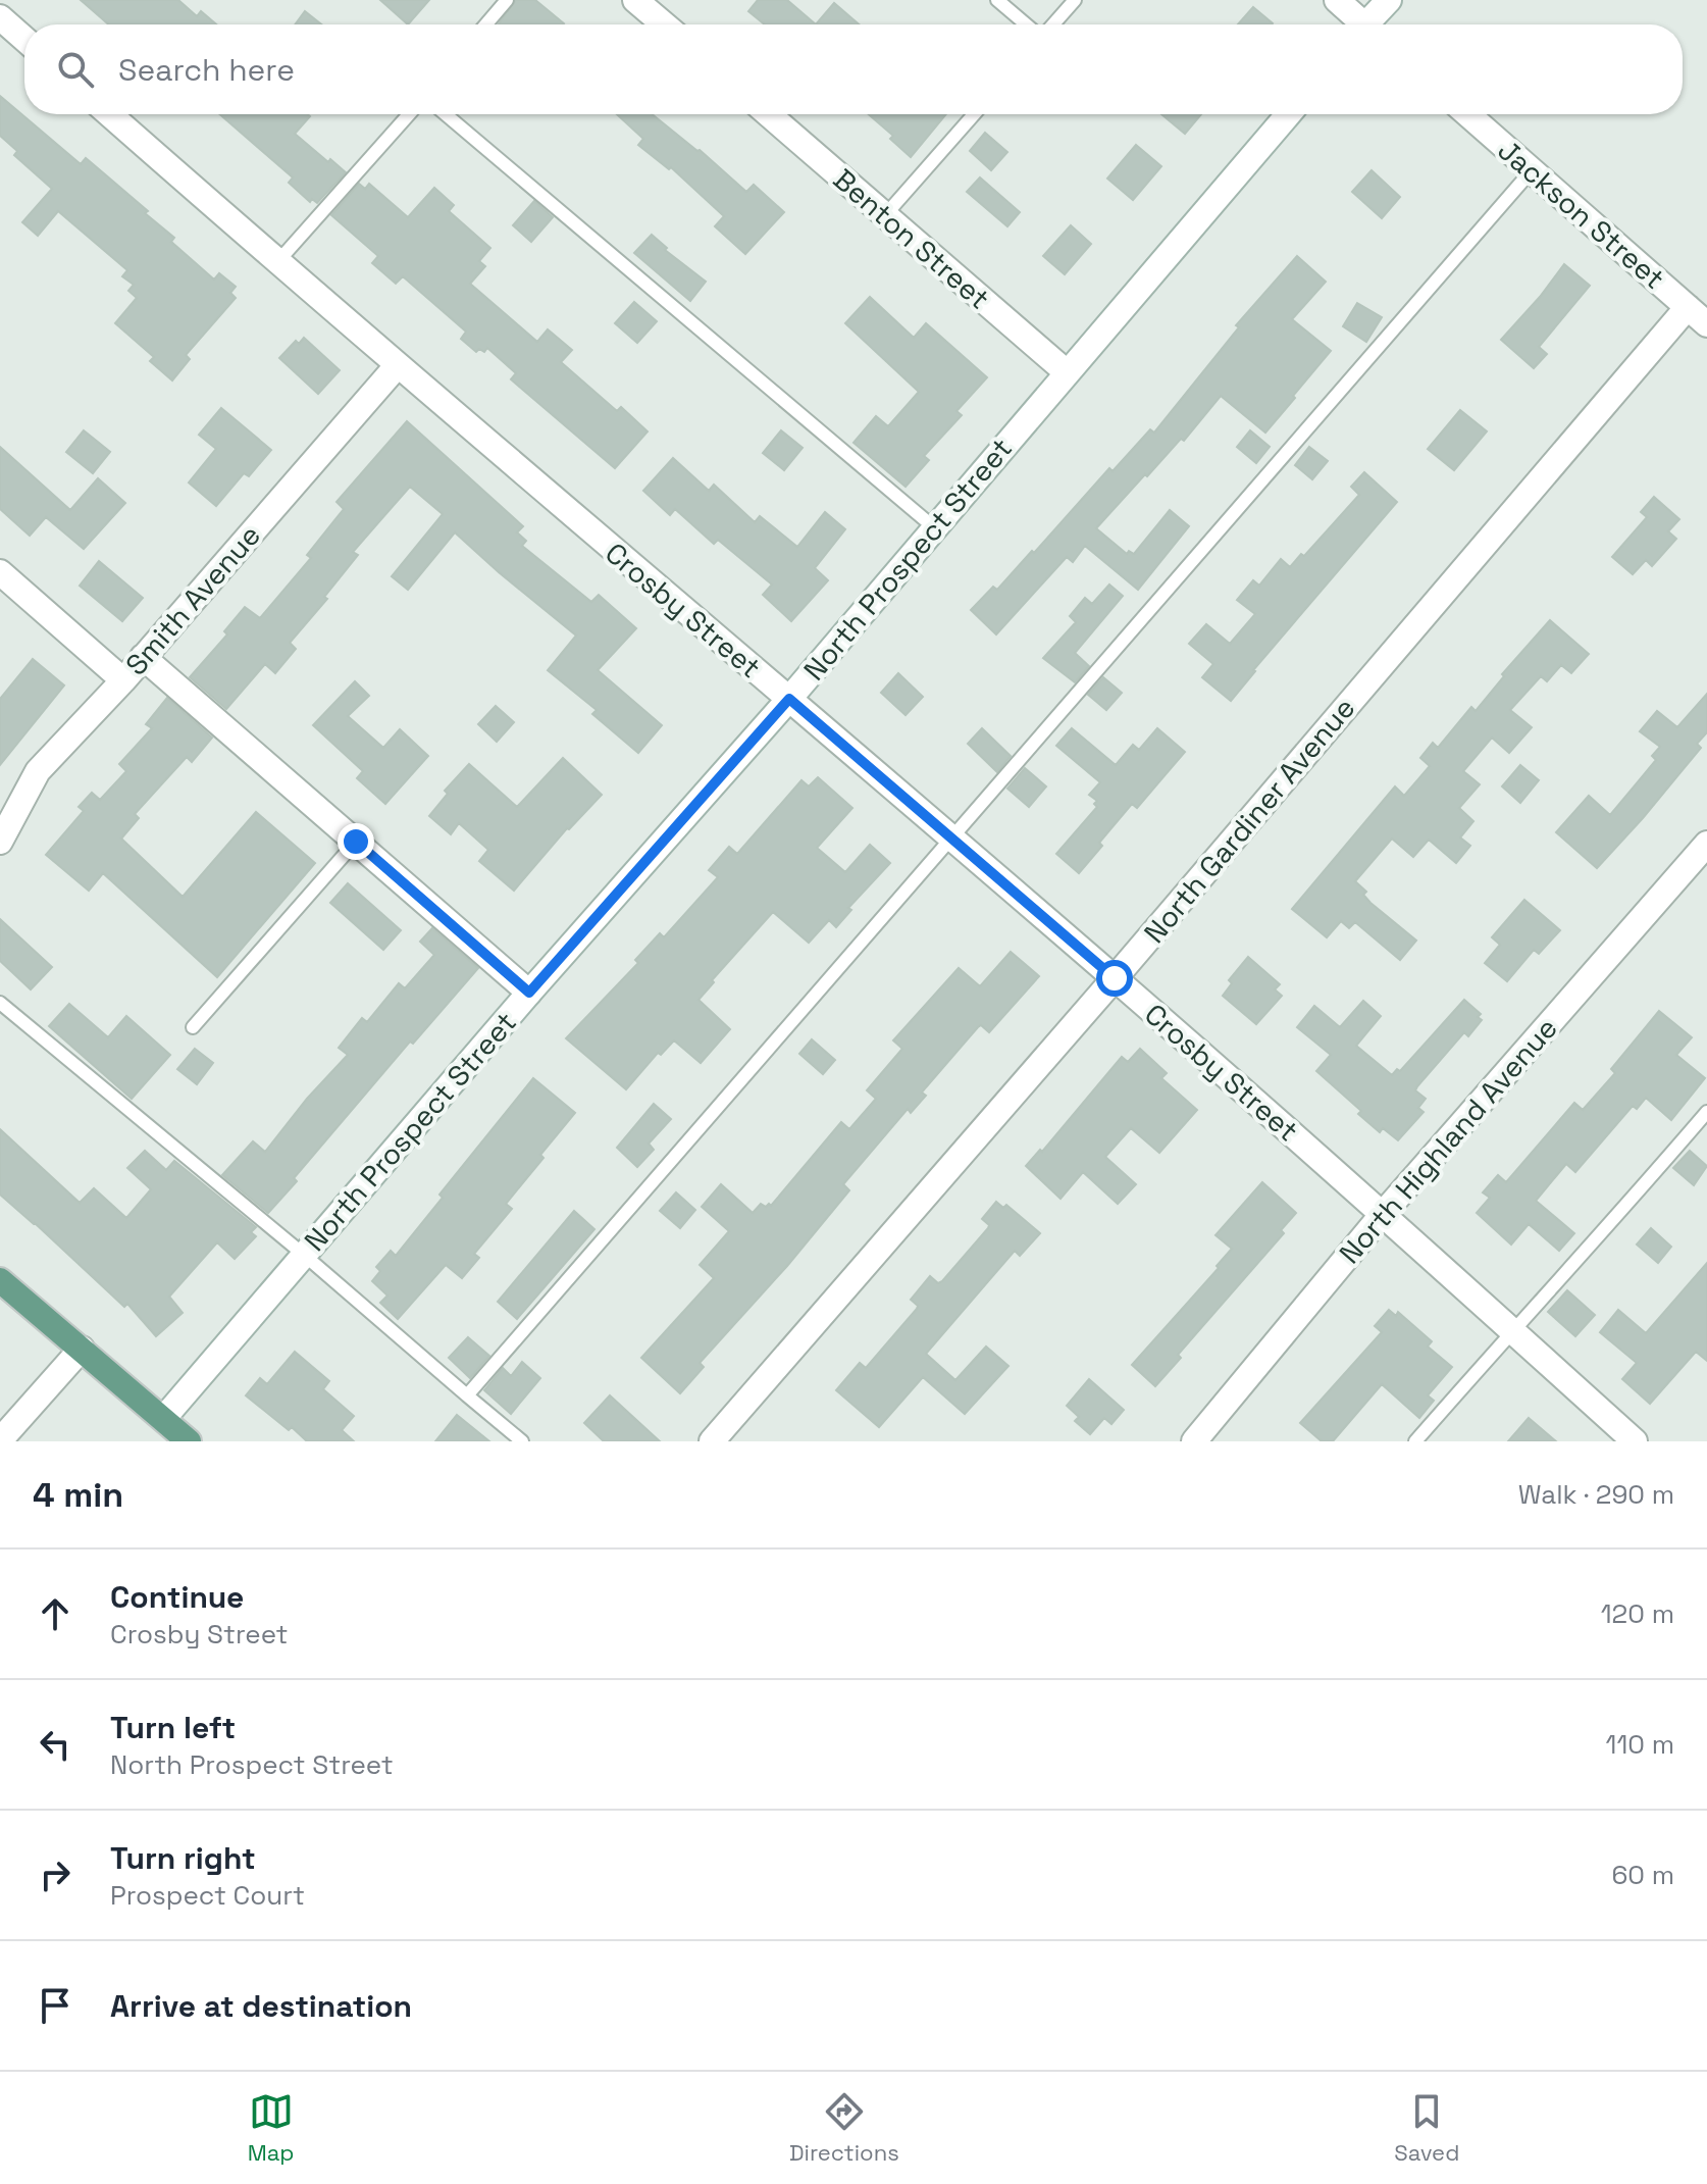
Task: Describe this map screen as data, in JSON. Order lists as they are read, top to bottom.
{
  "streets": {
    "street": [
      "Jackson Street",
      "Benton Street",
      "North Prospect Street",
      "Smith Avenue",
      "Crosby Street",
      "North Gardiner Avenue",
      "North Highland Avenue"
    ]
  },
  "crossings": [
    ["Jackson Street", "North Gardiner Avenue"],
    ["Benton Street", "North Prospect Street"],
    ["North Prospect Street", "Crosby Street"],
    ["Smith Avenue", "Crosby Street"],
    ["Crosby Street", "North Gardiner Avenue"],
    ["Crosby Street", "North Highland Avenue"]
  ],
  "page": {
    "search": "Search here",
    "heading": ["4 min", "Walk · 290 m"],
    "list": [
      ["Continue", "Crosby Street", "120 m"],
      ["Turn left", "North Prospect Street", "110 m"],
      ["Turn right", "Prospect Court", "60 m"],
      "Arrive at destination"
    ],
    "nav": ["Map", "Directions", "Saved"]
  }
}
